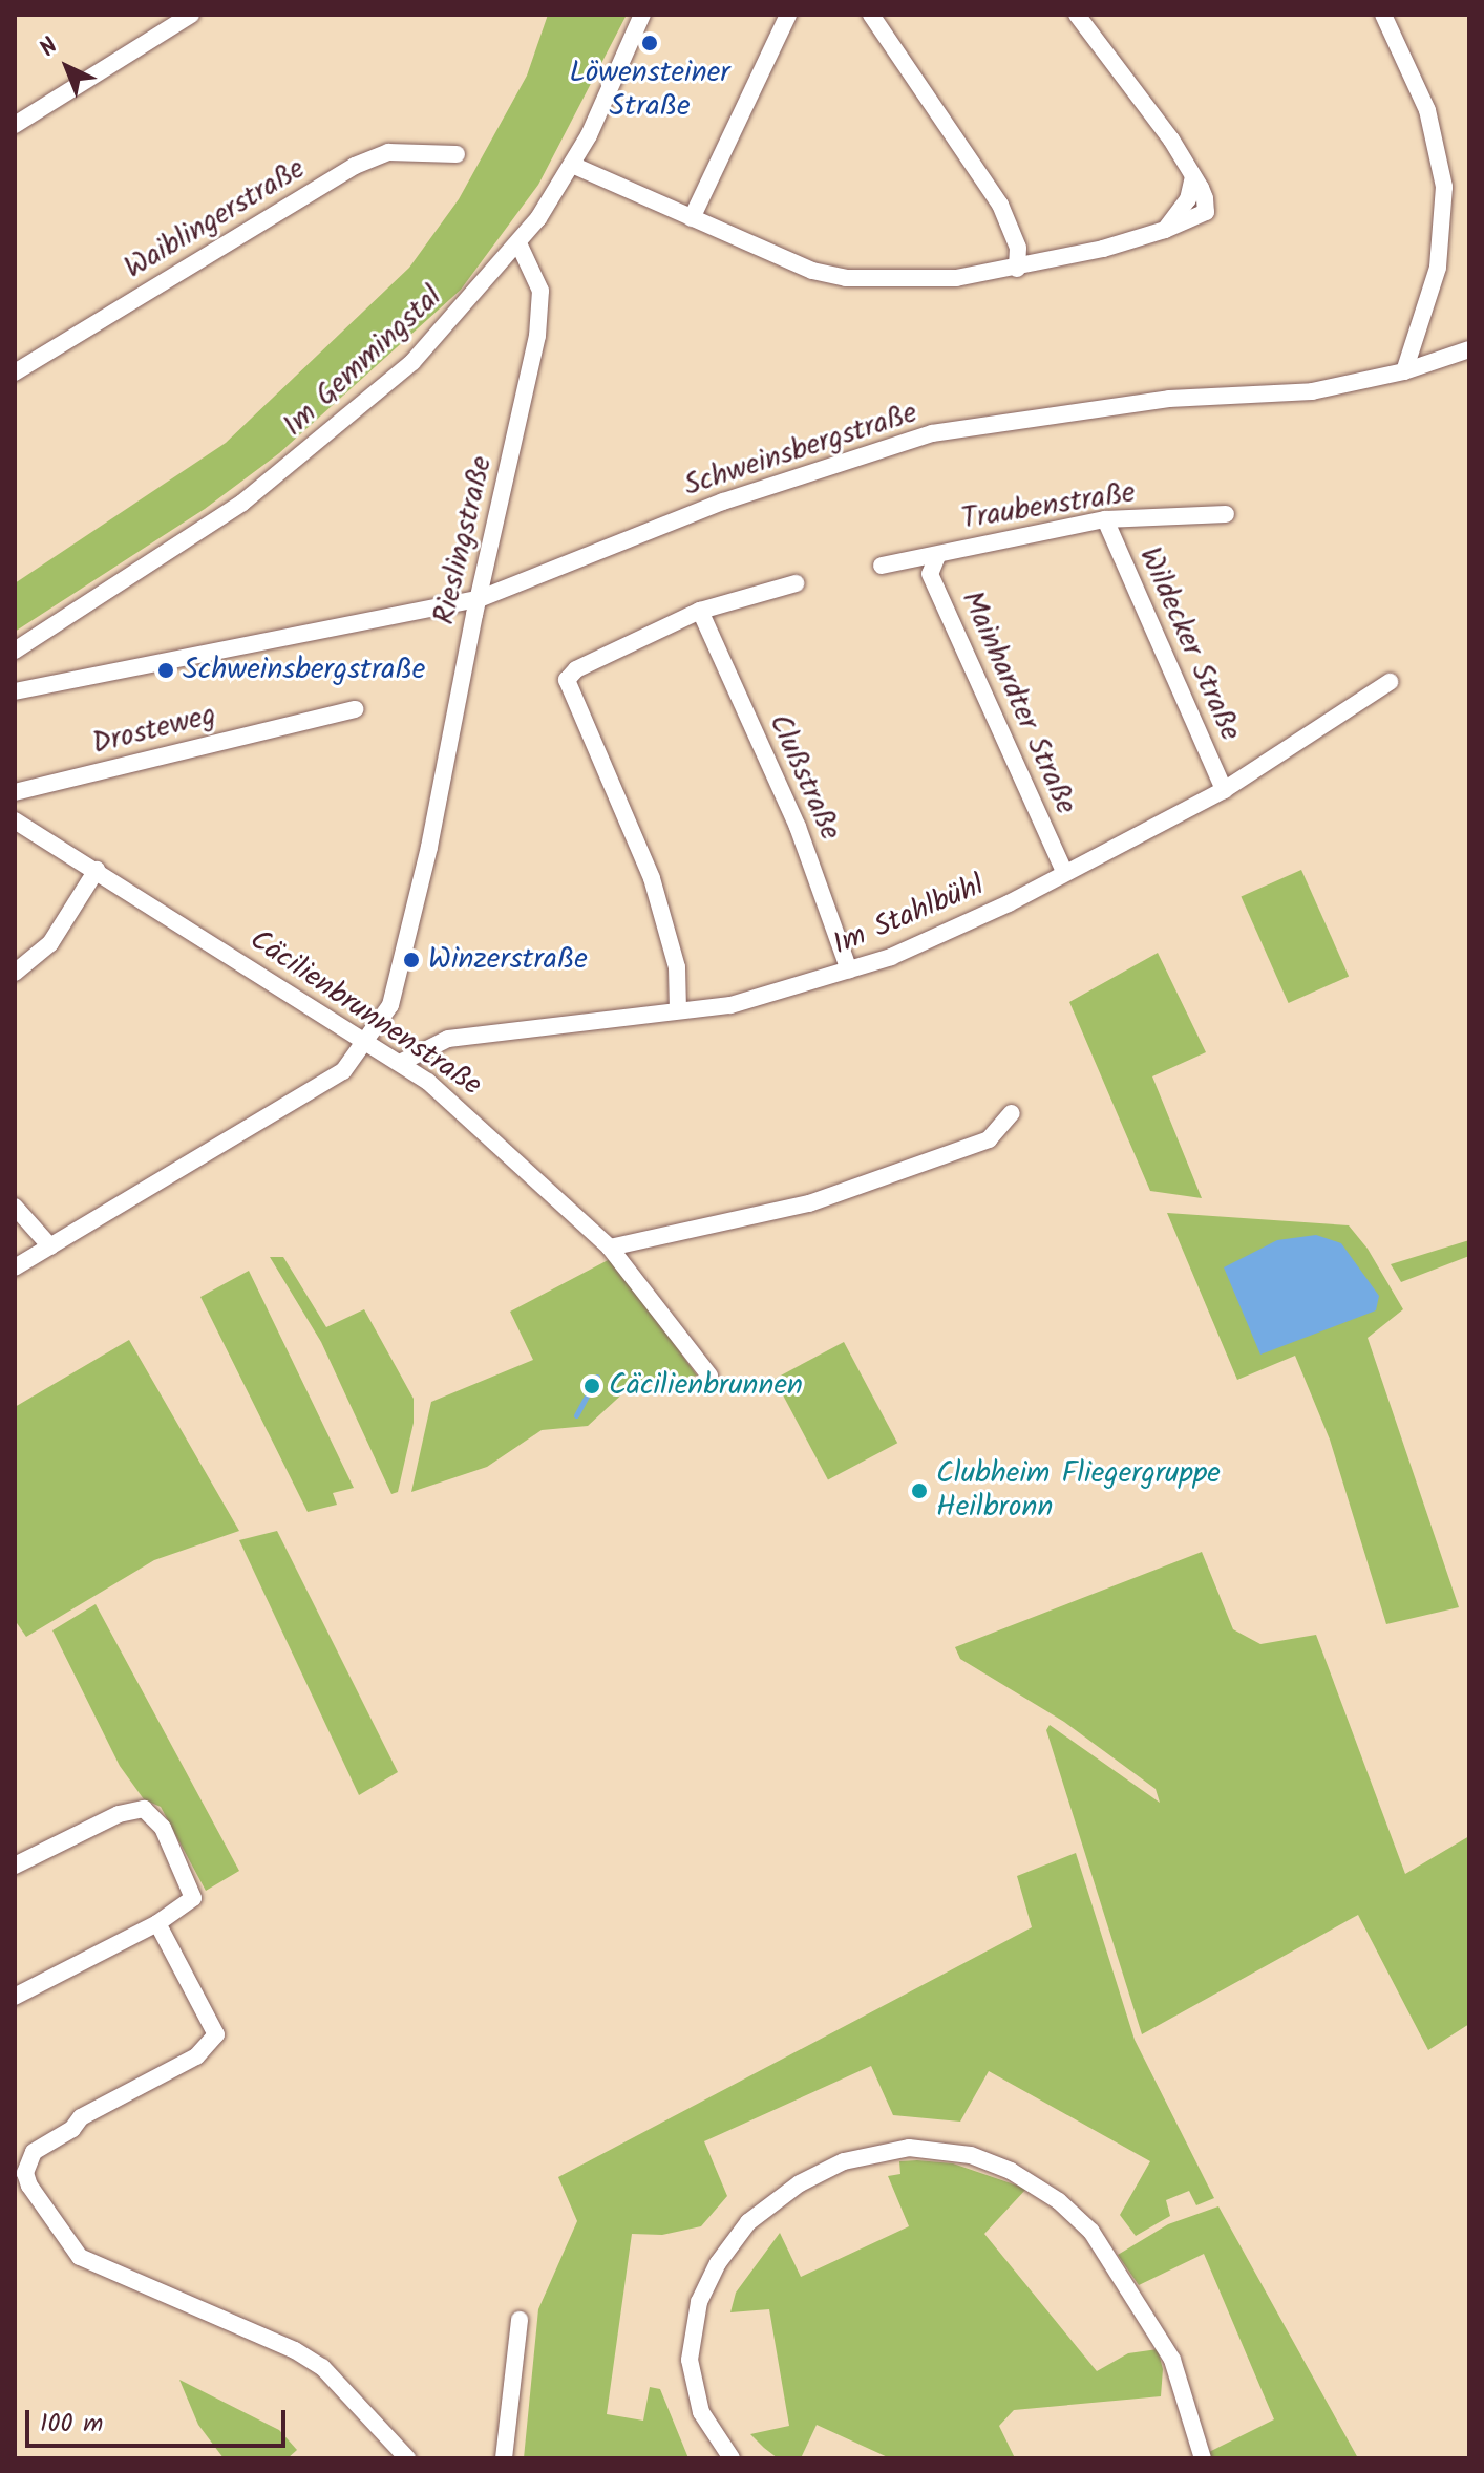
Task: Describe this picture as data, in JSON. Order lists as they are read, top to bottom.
{
  "streets": {
    "street": [
      "Waiblingerstraße",
      "Im Gemmingstal",
      "Schweinsbergstraße",
      "Traubenstraße",
      "Rieslingstraße",
      "Wildecker Straße",
      "Mainhardter Straße",
      "Drosteweg",
      "Clußstraße",
      "Im Stahlbühl",
      "Cäcilienbrunnenstraße"
    ]
  },
  "crossings": [
    ["Im Gemmingstal", "Rieslingstraße"],
    ["Schweinsbergstraße", "Rieslingstraße"],
    ["Traubenstraße", "Wildecker Straße"],
    ["Traubenstraße", "Mainhardter Straße"],
    ["Rieslingstraße", "Cäcilienbrunnenstraße"],
    ["Wildecker Straße", "Im Stahlbühl"],
    ["Mainhardter Straße", "Im Stahlbühl"],
    ["Clußstraße", "Im Stahlbühl"],
    ["Im Stahlbühl", "Cäcilienbrunnenstraße"]
  ],
  "places": [
    "Löwensteiner Straße",
    "Schweinsbergstraße",
    "Winzerstraße",
    "Cäcilienbrunnen",
    "Clubheim Fliegergruppe Heilbronn"
  ],
  "scale_bar": "100 m",
  "north": "top left"
}
